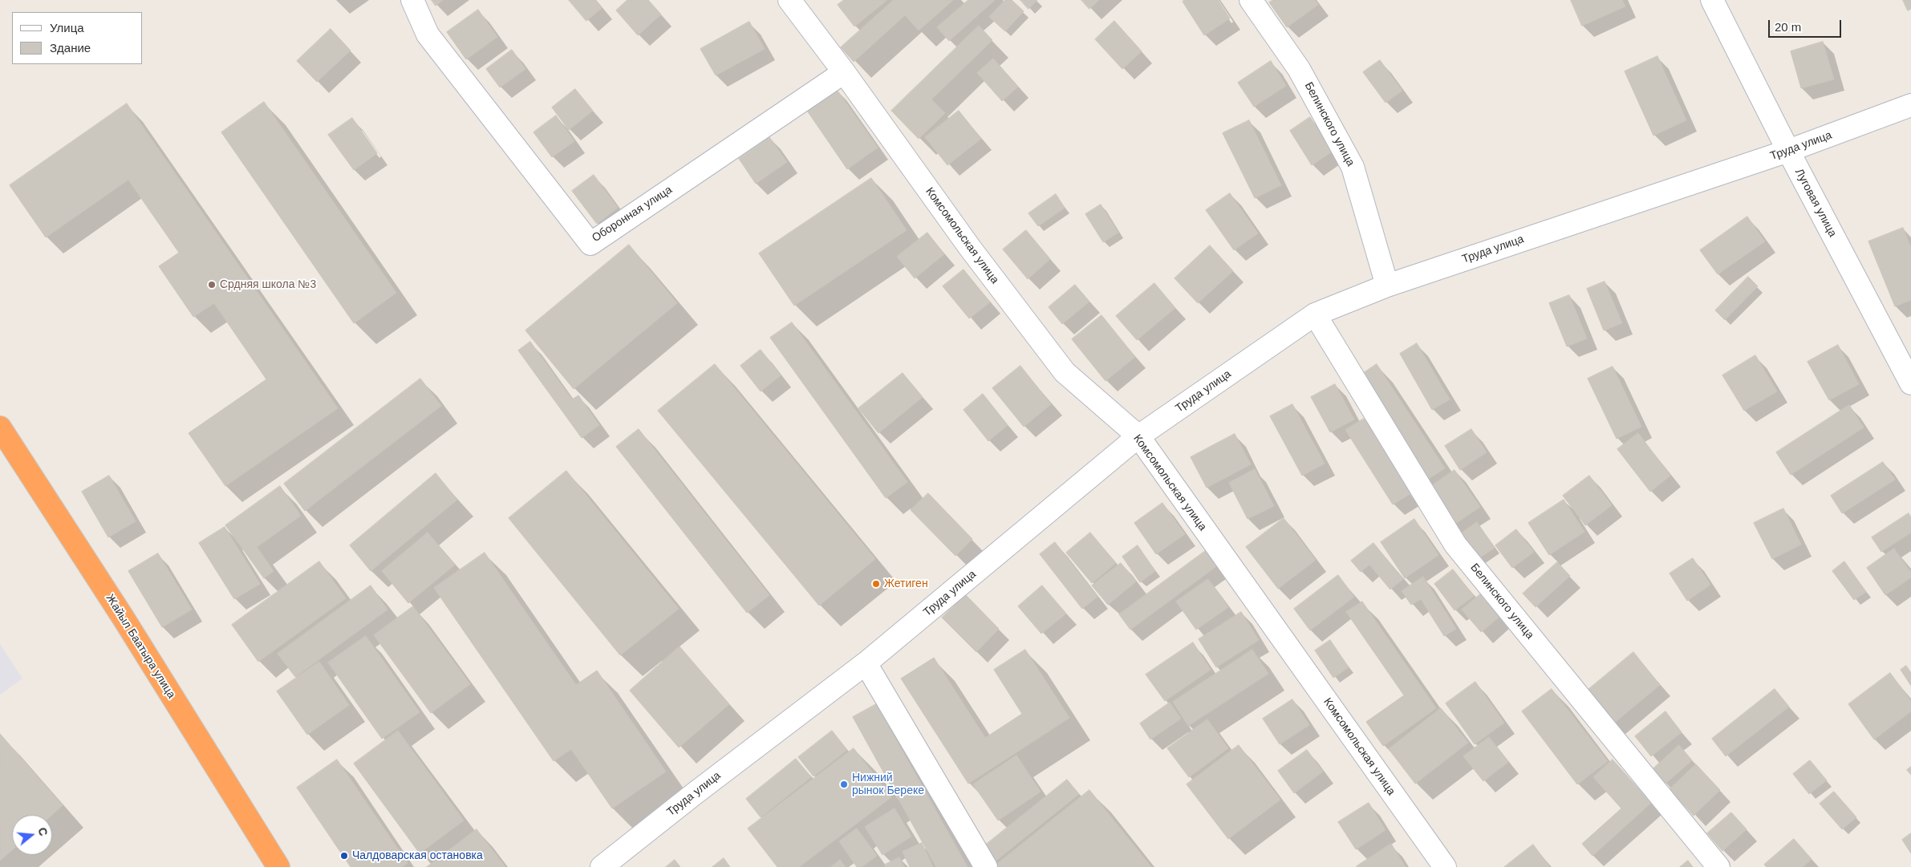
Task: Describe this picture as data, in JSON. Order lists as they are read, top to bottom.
{
  "streets": {
    "highway": ["Жайыл Баатыра улица"],
    "street": [
      "Белинского улица",
      "Труда улица",
      "Луговая улица",
      "Оборонная улица",
      "Комсомольская улица"
    ]
  },
  "crossings": [
    ["Белинского улица", "Труда улица"],
    ["Труда улица", "Луговая улица"],
    ["Труда улица", "Комсомольская улица"],
    ["Оборонная улица", "Комсомольская улица"]
  ],
  "places": [
    "Срдняя школа №3",
    "Жетиген",
    "Нижний рынок Береке",
    "Чалдоварская остановка"
  ],
  "legend": ["Улица", "Здание"],
  "scale_bar": "20 m",
  "north": "right"
}
